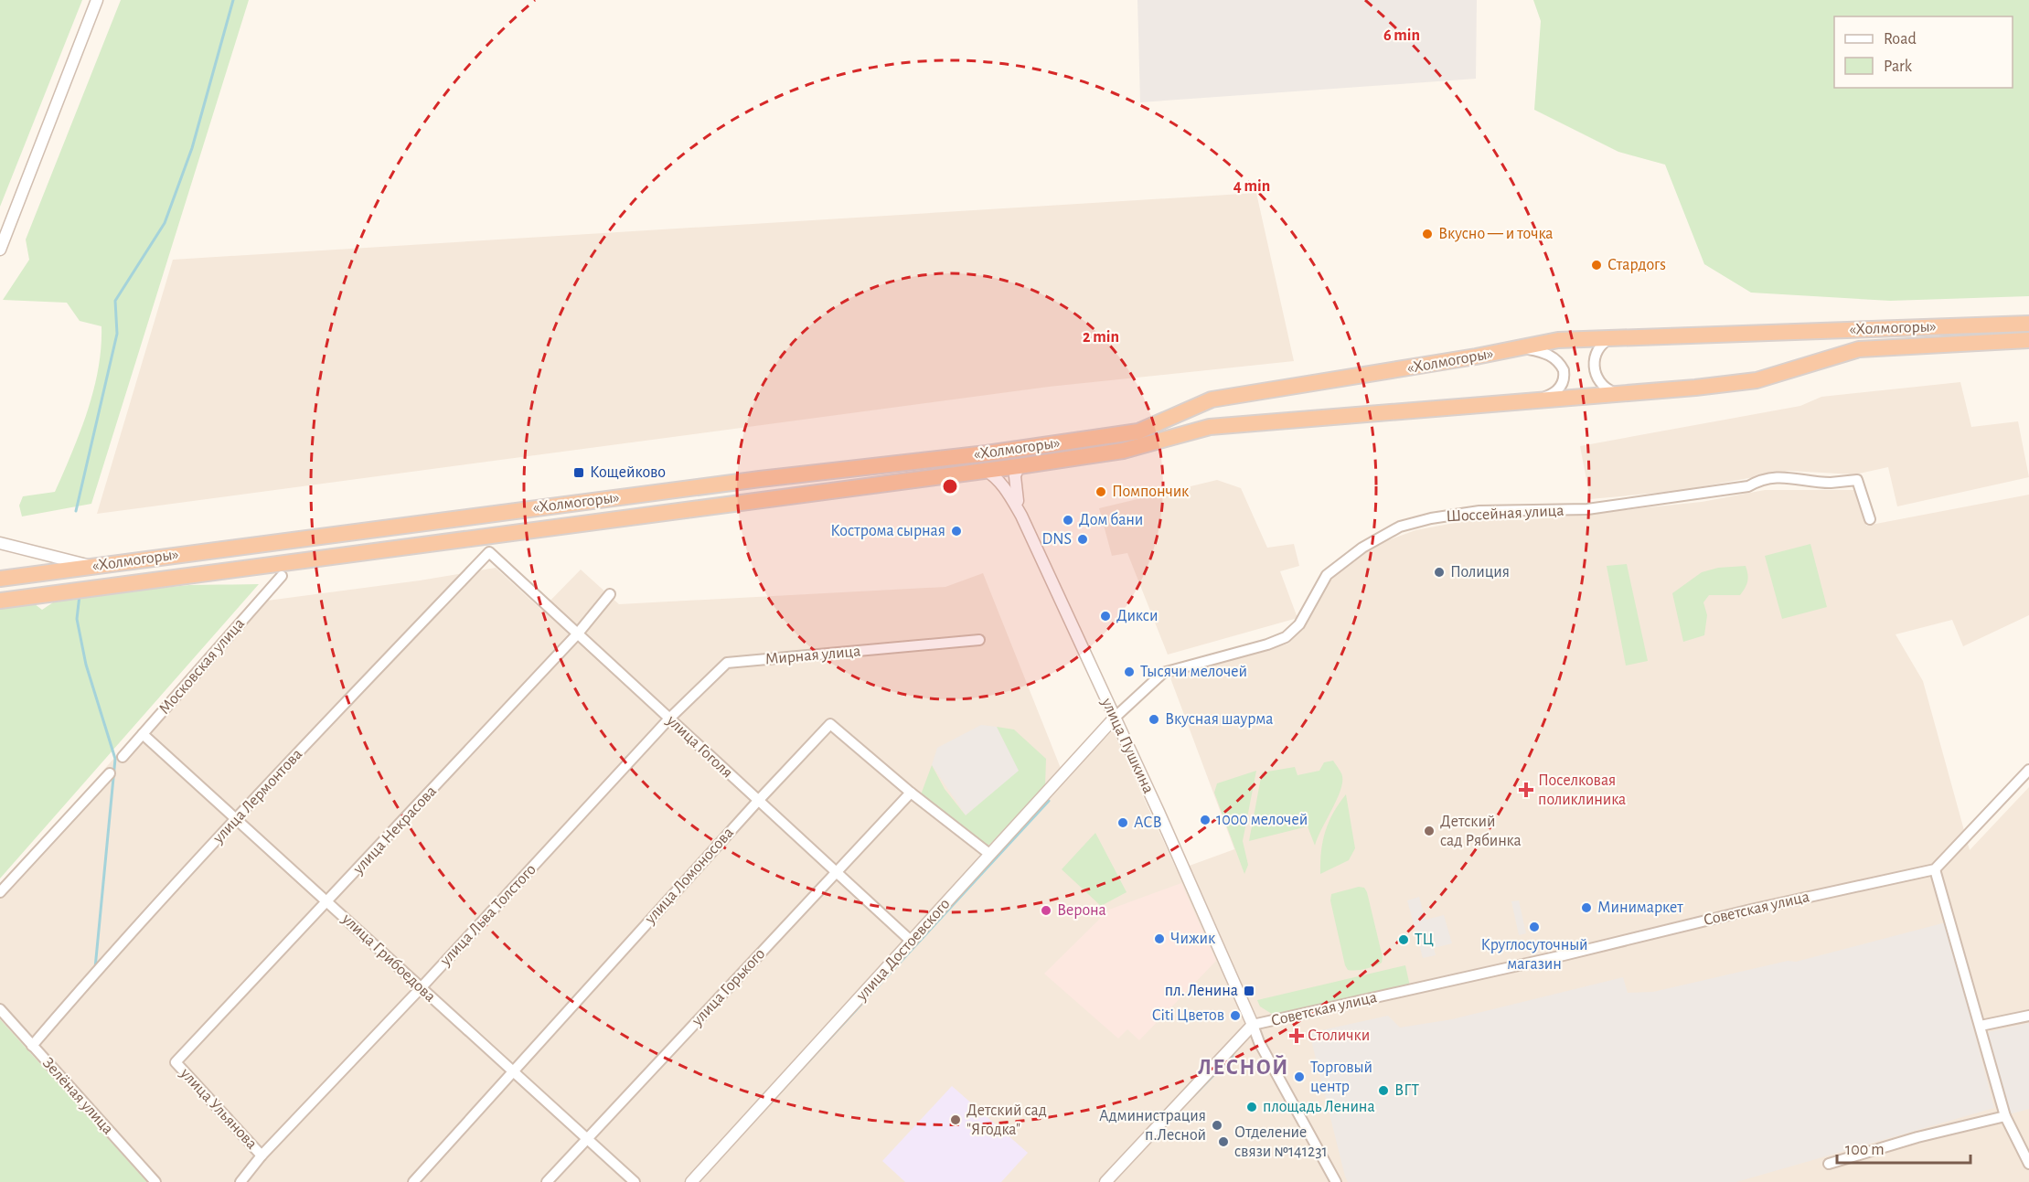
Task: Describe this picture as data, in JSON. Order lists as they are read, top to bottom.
{
  "streets": {
    "highway": ["«Холмогоры»"],
    "street": [
      "Шоссейная улица",
      "Мирная улица",
      "Московская улица",
      "улица Пушкина",
      "улица Гоголя",
      "улица Лермонтова",
      "улица Некрасова",
      "улица Ломоносова",
      "Советская улица",
      "улица Льва Толстого",
      "улица Достоевского",
      "улица Грибоедова",
      "улица Горького",
      "Зелёная улица",
      "улица Ульянова"
    ]
  },
  "crossings": [
    ["Шоссейная улица", "улица Пушкина"],
    ["Шоссейная улица", "улица Достоевского"],
    ["Мирная улица", "улица Гоголя"],
    ["Мирная улица", "улица Льва Толстого"],
    ["Московская улица", "улица Грибоедова"],
    ["улица Пушкина", "Советская улица"],
    ["улица Пушкина", "улица Достоевского"],
    ["улица Гоголя", "улица Лермонтова"],
    ["улица Гоголя", "улица Некрасова"],
    ["улица Гоголя", "улица Ломоносова"],
    ["улица Гоголя", "улица Льва Толстого"],
    ["улица Гоголя", "улица Достоевского"],
    ["улица Гоголя", "улица Горького"],
    ["улица Лермонтова", "улица Грибоедова"],
    ["улица Лермонтова", "Зелёная улица"],
    ["улица Некрасова", "улица Грибоедова"],
    ["улица Некрасова", "улица Ульянова"],
    ["улица Ломоносова", "улица Достоевского"],
    ["улица Ломоносова", "улица Грибоедова"],
    ["улица Ломоносова", "улица Горького"],
    ["улица Льва Толстого", "улица Грибоедова"],
    ["улица Льва Толстого", "улица Ульянова"],
    ["улица Грибоедова", "улица Горького"]
  ],
  "districts": ["ЛЕСНОЙ"],
  "places": {
    "other": [
      "Вкусно — и точка",
      "Стардогs",
      "Помпончик",
      "Дом бани",
      "Кострома сырная",
      "DNS",
      "Полиция",
      "Дикси",
      "Тысячи мелочей",
      "Вкусная шаурма",
      "1000 мелочей",
      "АСВ",
      "Детский сад Рябинка",
      "Минимаркет",
      "Верона",
      "Круглосуточный магазин",
      "Чижик",
      "ТЦ",
      "Citi Цветов",
      "Торговый центр",
      "ВГТ",
      "площадь Ленина",
      "Детский сад \"Ягодка\"",
      "Администрация п.Лесной",
      "Отделение связи №141231"
    ],
    "transit": ["Кощейково", "пл. Ленина"],
    "health": ["Поселковая поликлиника", "Столички"]
  },
  "legend": ["Road", "Park"],
  "scale_bar": "100 m",
  "rings": ["6 min", "4 min", "2 min"]
}
